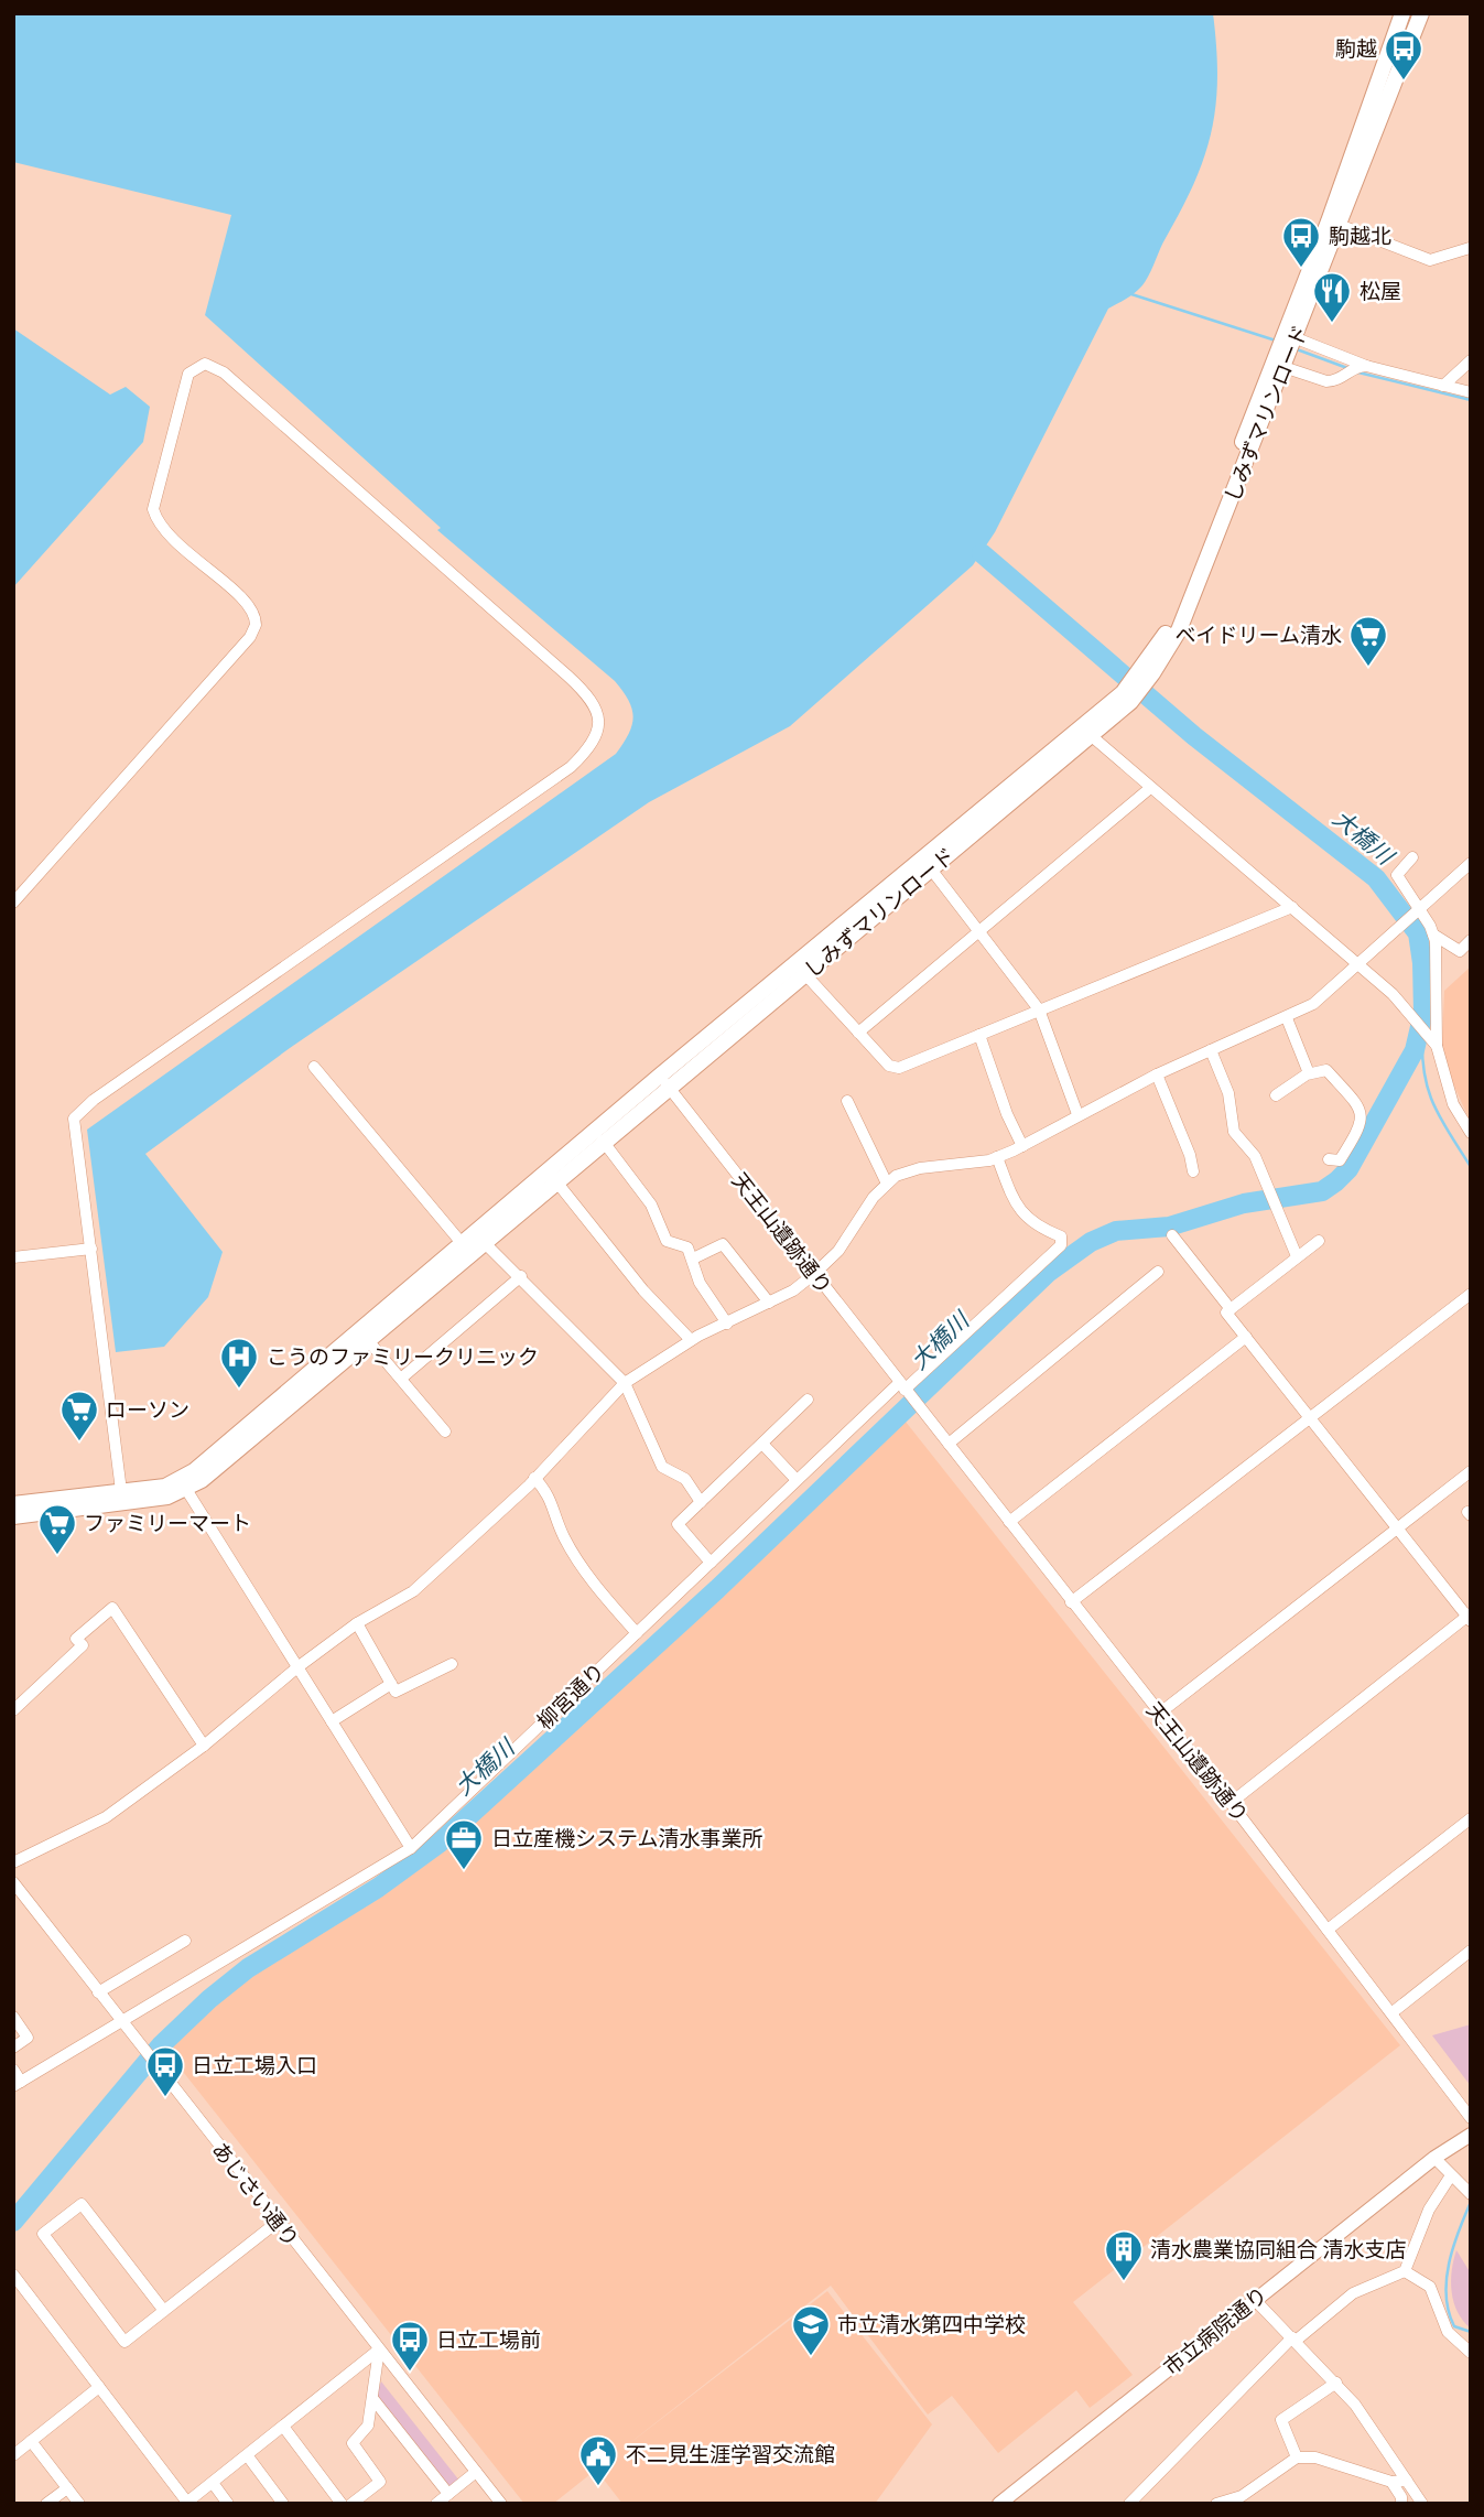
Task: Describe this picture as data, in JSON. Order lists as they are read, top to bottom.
{
  "streets": {
    "highway": ["しみずマリンロード"],
    "main road": ["市立病院通り"],
    "street": ["天王山遺跡通り", "柳宮通り", "あじさい通り"]
  },
  "crossings": [
    ["しみずマリンロード", "天王山遺跡通り"],
    ["天王山遺跡通り", "柳宮通り"],
    ["柳宮通り", "あじさい通り"]
  ],
  "water": ["大橋川"],
  "places": {
    "bus stop": [
      "駒越",
      "駒越北",
      "日立工場入口",
      "日立工場前"
    ],
    "restaurant": ["松屋"],
    "supermarket": ["ベイドリーム清水", "ローソン", "ファミリーマート"],
    "hospital": ["こうのファミリークリニック"],
    "office": ["日立産機システム清水事業所"],
    "building": ["清水農業協同組合 清水支店"],
    "school or university": ["市立清水第四中学校"],
    "public building": ["不二見生涯学習交流館"]
  }
}
